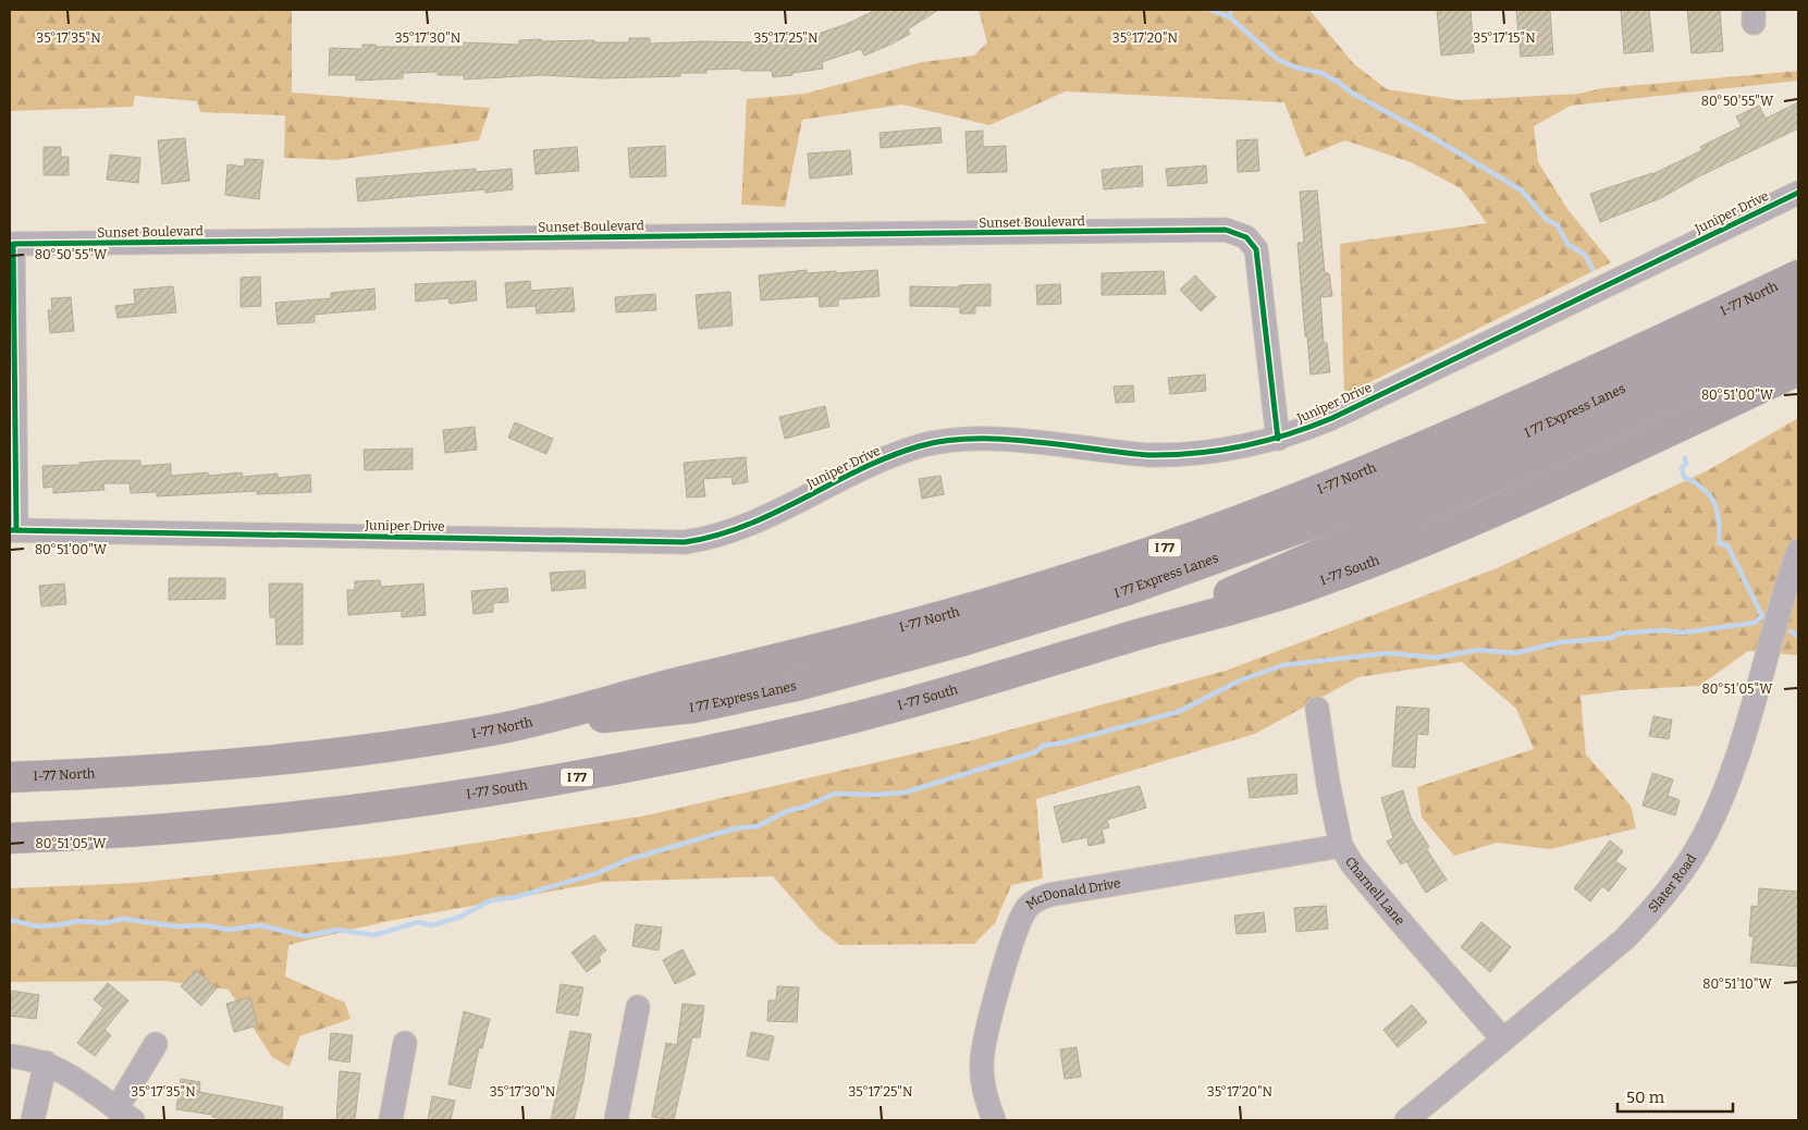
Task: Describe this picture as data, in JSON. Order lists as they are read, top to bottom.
{
  "streets": {
    "highway": [
      "I-77 North",
      "I 77 Express Lanes",
      "I 77",
      "I-77 South"
    ],
    "street": [
      "Juniper Drive",
      "Sunset Boulevard",
      "Slater Road",
      "Charnell Lane",
      "McDonald Drive"
    ]
  },
  "crossings": [
    ["Juniper Drive", "Sunset Boulevard"],
    ["I-77 North", "I 77 Express Lanes"],
    ["I 77 Express Lanes", "I-77 South"],
    ["Slater Road", "Charnell Lane"],
    ["Charnell Lane", "McDonald Drive"]
  ],
  "scale_bar": "50 m",
  "coordinates": [
    "35°17'35\"N",
    "35°17'30\"N",
    "35°17'25\"N",
    "35°17'20\"N",
    "35°17'15\"N",
    "80°50'55\"W",
    "80°51'00\"W",
    "80°51'05\"W",
    "80°51'10\"W"
  ]
}
